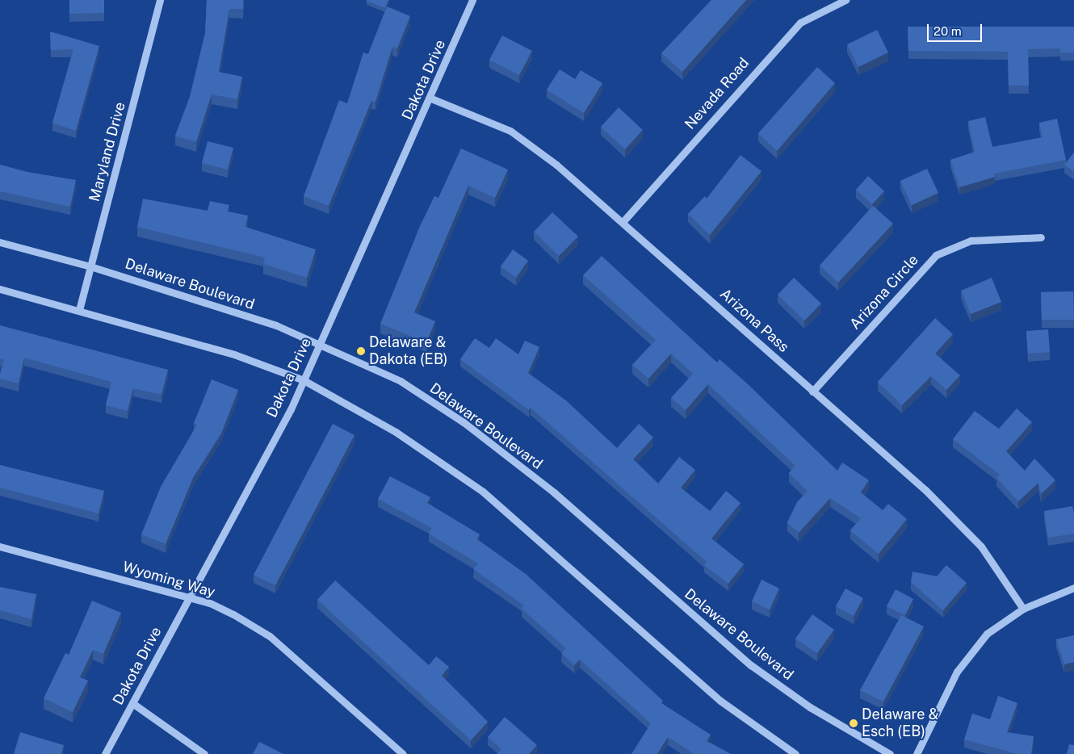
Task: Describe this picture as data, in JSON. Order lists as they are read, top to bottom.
{
  "streets": {
    "street": [
      "Dakota Drive",
      "Nevada Road",
      "Maryland Drive",
      "Delaware Boulevard",
      "Arizona Circle",
      "Arizona Pass",
      "Wyoming Way"
    ]
  },
  "crossings": [
    ["Dakota Drive", "Delaware Boulevard"],
    ["Dakota Drive", "Arizona Pass"],
    ["Dakota Drive", "Wyoming Way"],
    ["Nevada Road", "Arizona Pass"],
    ["Maryland Drive", "Delaware Boulevard"],
    ["Arizona Circle", "Arizona Pass"]
  ],
  "places": ["Delaware & Dakota (EB)", "Delaware & Esch (EB)"],
  "scale_bar": "20 m"
}
